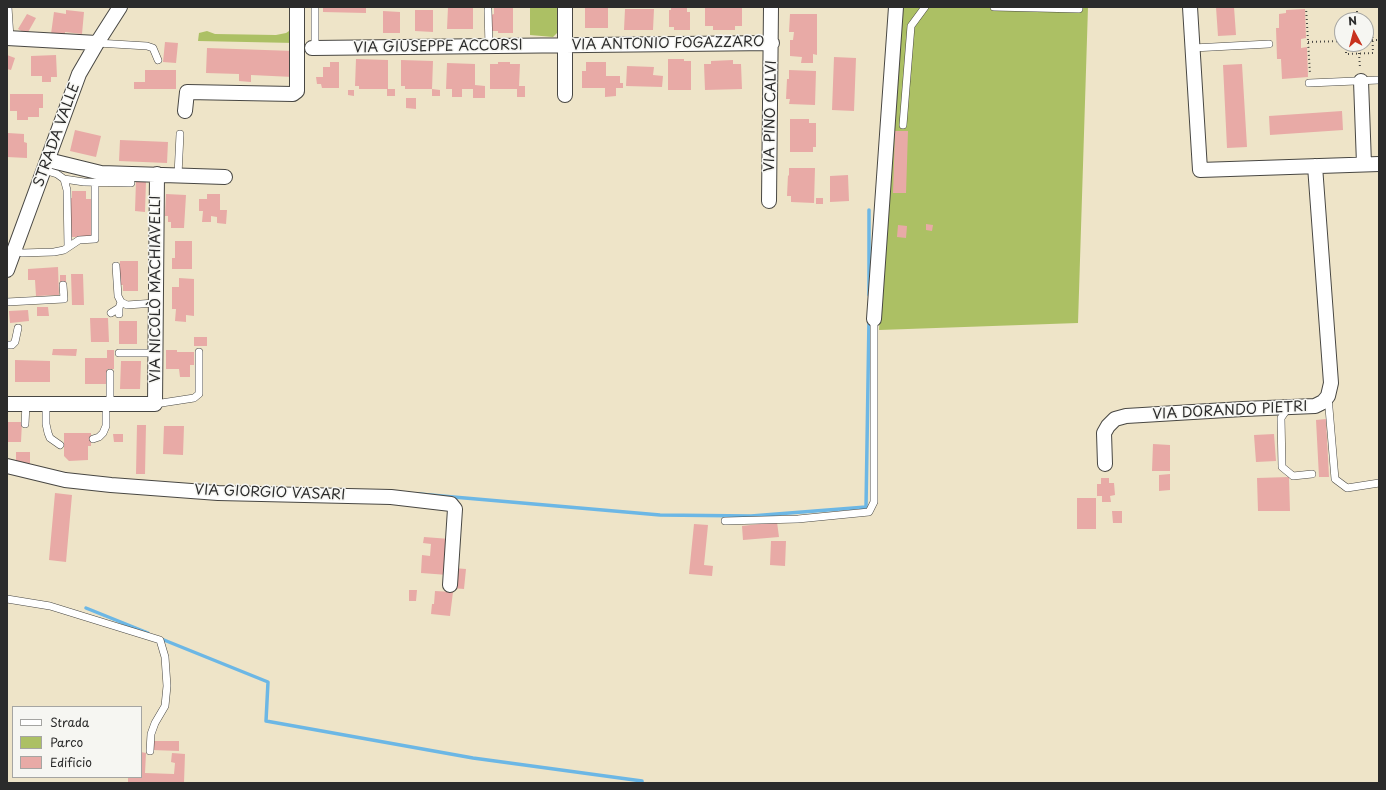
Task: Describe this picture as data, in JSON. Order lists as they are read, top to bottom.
{
  "streets": {
    "street": [
      "VIA ANTONIO FOGAZZARO",
      "VIA GIUSEPPE ACCORSI",
      "VIA PINO CALVI",
      "STRADA VALLE",
      "VIA NICOLÒ MACHIAVELLI",
      "VIA DORANDO PIETRI",
      "VIA GIORGIO VASARI"
    ]
  },
  "crossings": [
    ["VIA ANTONIO FOGAZZARO", "VIA GIUSEPPE ACCORSI"],
    ["VIA ANTONIO FOGAZZARO", "VIA PINO CALVI"]
  ],
  "legend": ["Strada", "Parco", "Edificio"],
  "north": "top"
}
